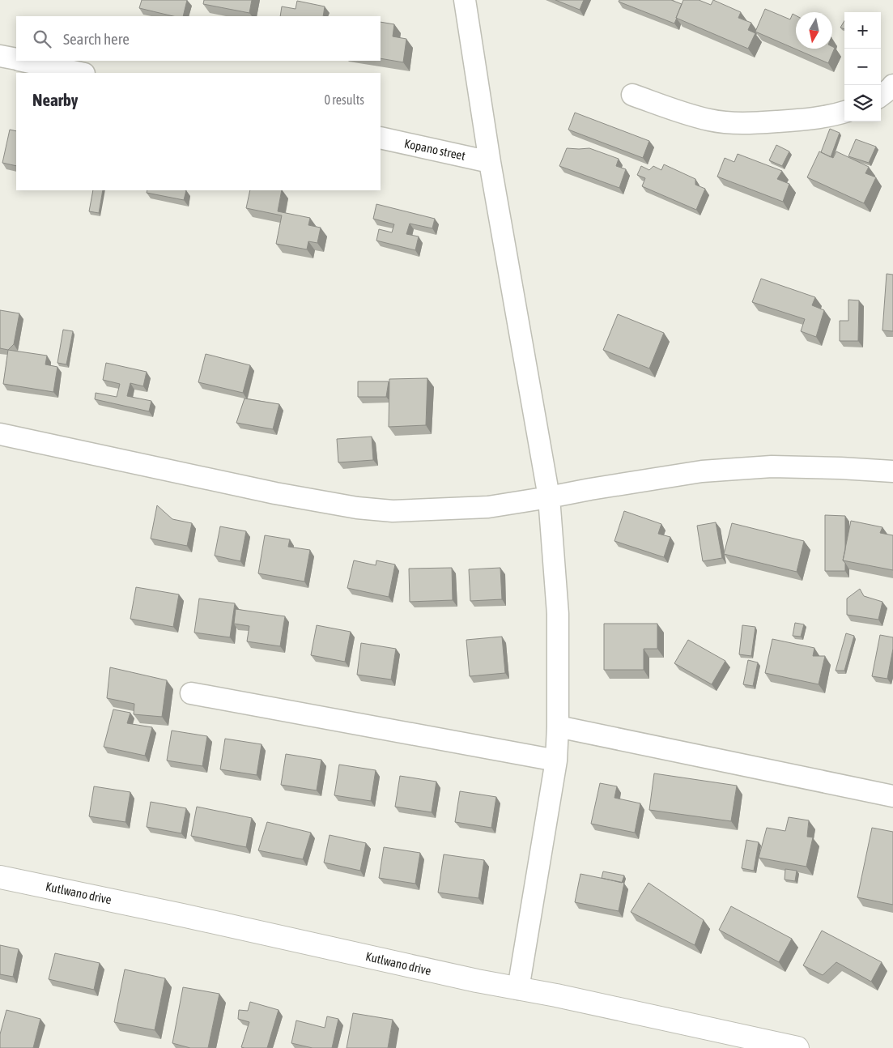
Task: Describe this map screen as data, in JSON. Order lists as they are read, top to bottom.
{
  "streets": {
    "street": ["Kopano street", "Kutlwano drive"]
  },
  "north": "bottom",
  "page": {
    "map_buttons": ["+", "−"],
    "search": "Search here",
    "heading": ["Nearby", "0 results"]
  }
}
